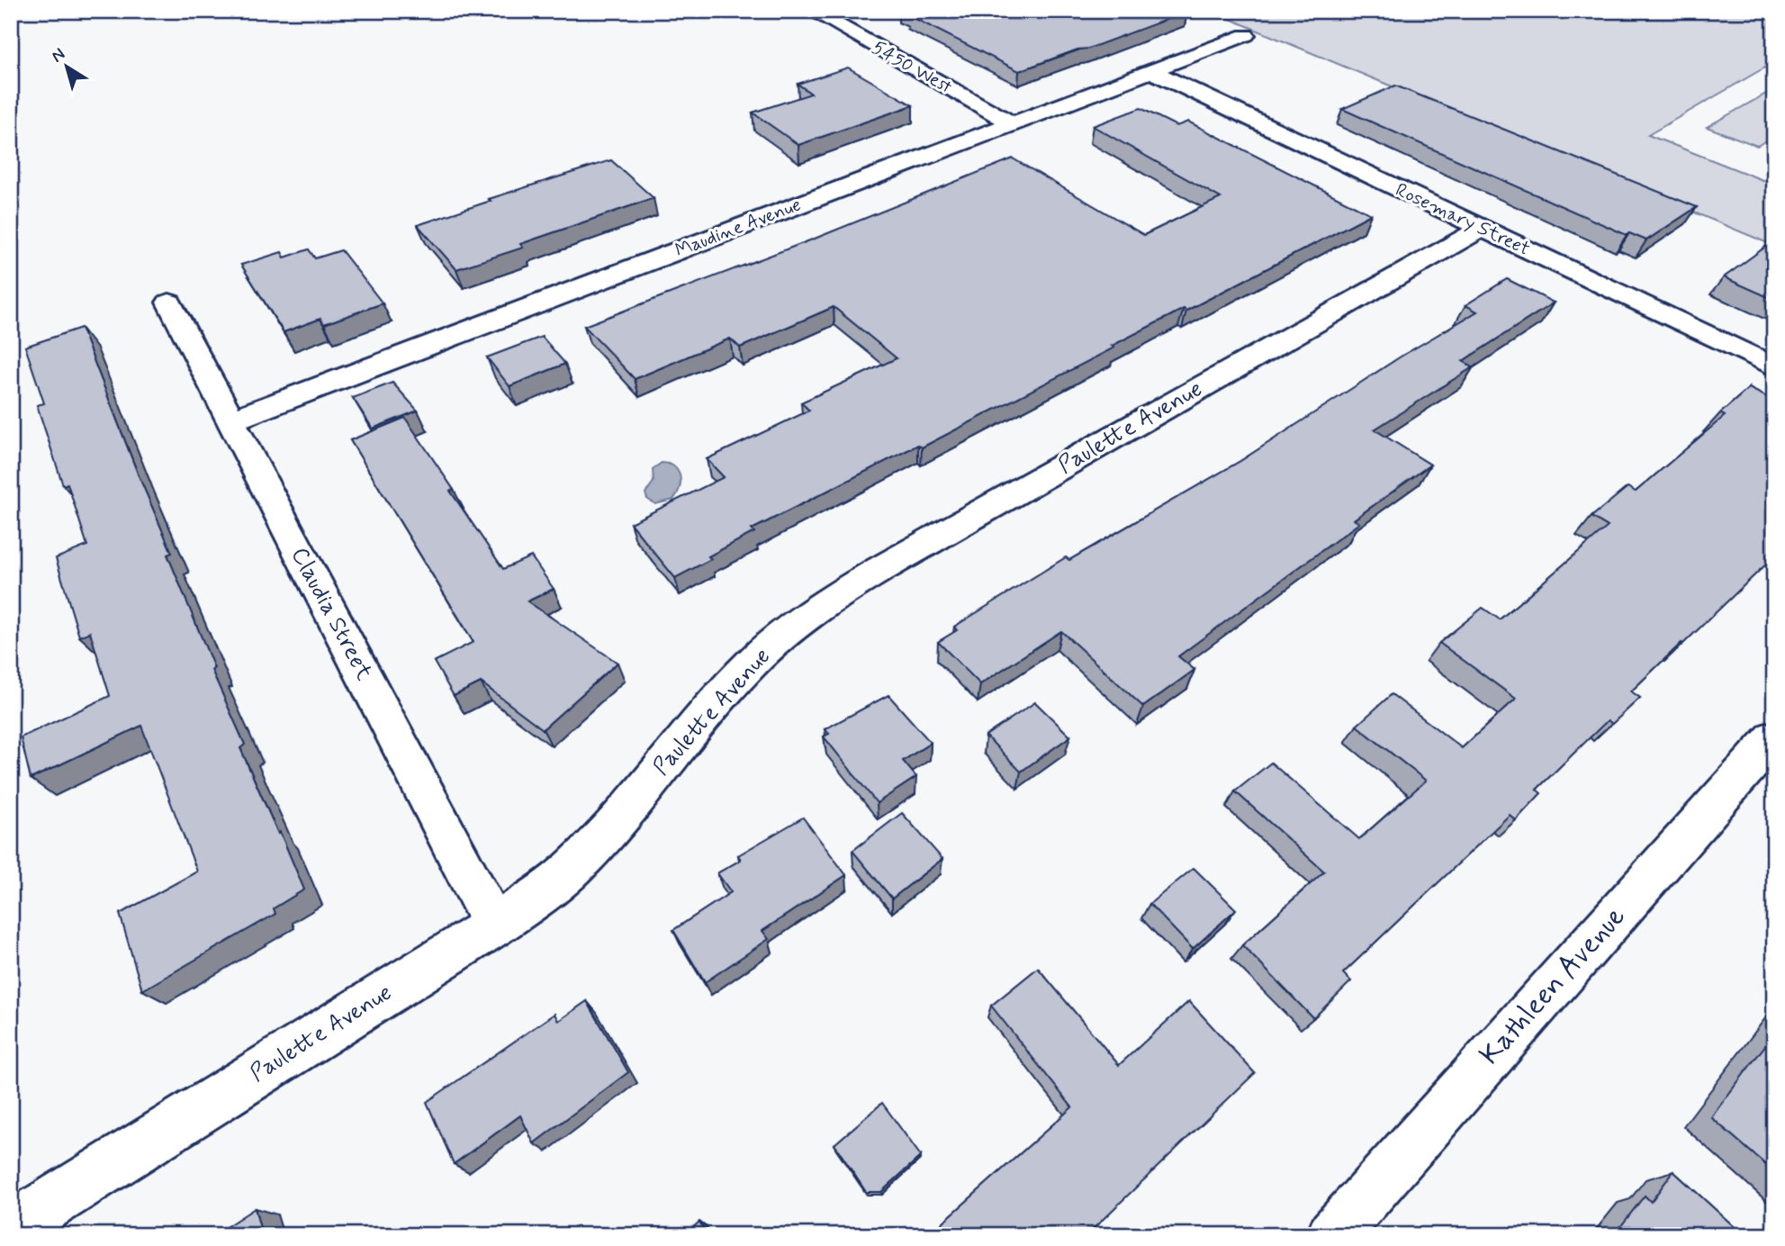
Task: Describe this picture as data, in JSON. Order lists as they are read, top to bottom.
{
  "streets": {
    "street": [
      "5450 West",
      "Rosemary Street",
      "Maudine Avenue",
      "Paulette Avenue",
      "Claudia Street",
      "Kathleen Avenue"
    ]
  },
  "crossings": [
    ["5450 West", "Maudine Avenue"],
    ["Rosemary Street", "Maudine Avenue"],
    ["Rosemary Street", "Paulette Avenue"],
    ["Maudine Avenue", "Claudia Street"],
    ["Paulette Avenue", "Claudia Street"]
  ],
  "north": "top left"
}
